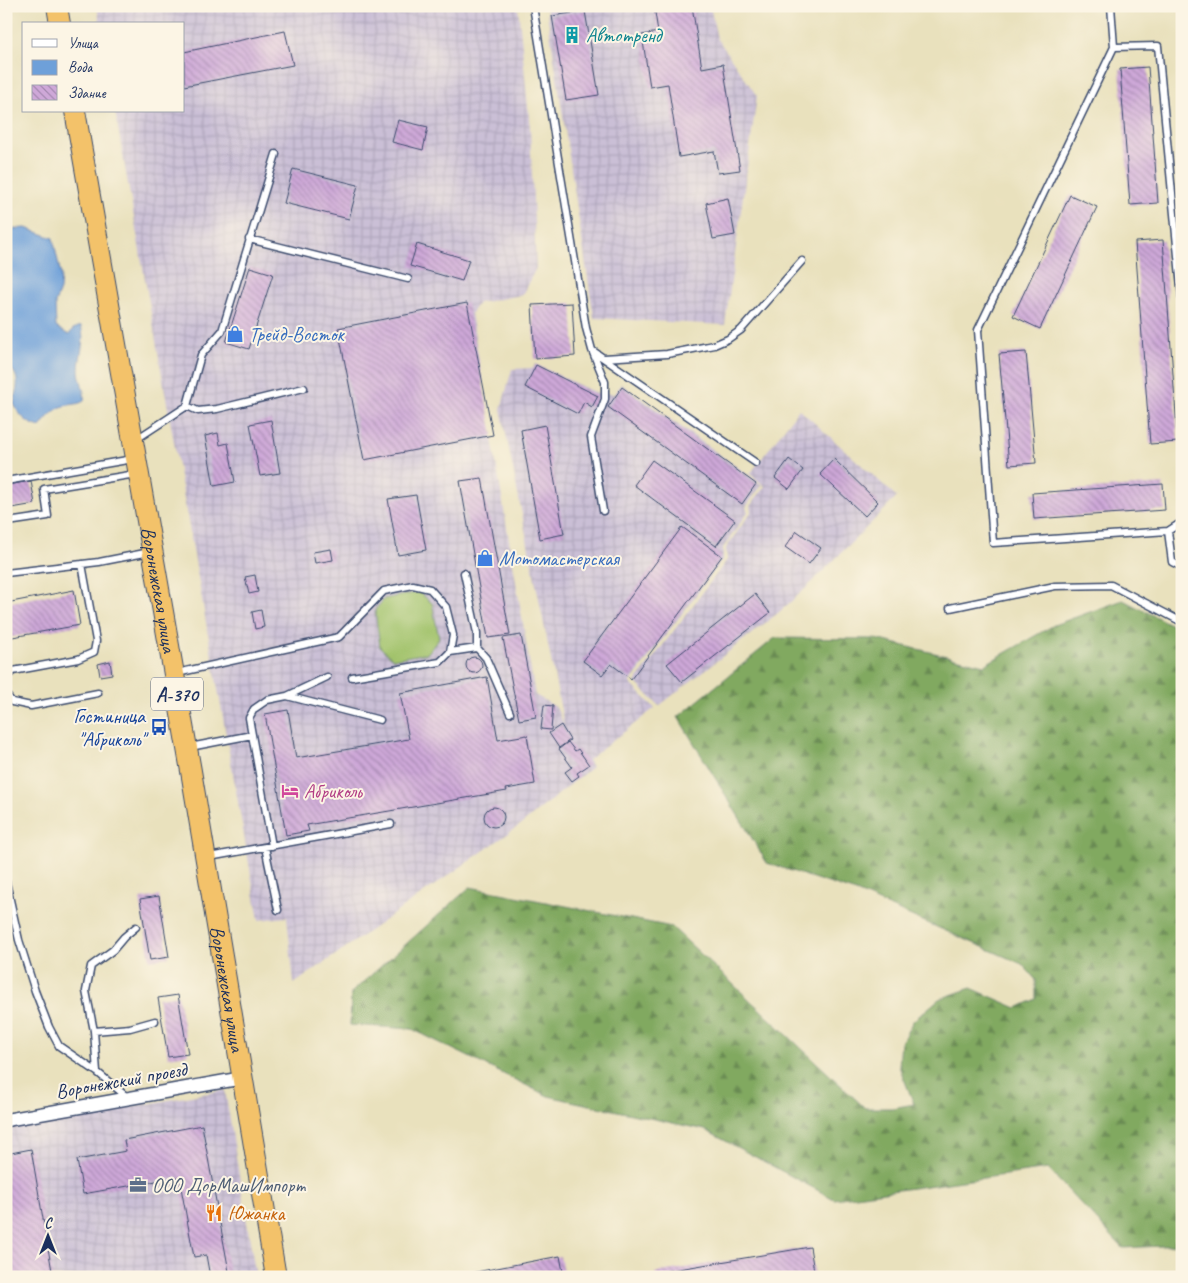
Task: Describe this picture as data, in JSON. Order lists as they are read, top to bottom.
{
  "streets": {
    "highway": ["Воронежская улица", "А-370"],
    "street": ["Воронежский проезд"]
  },
  "crossings": [
    ["Воронежская улица", "Воронежский проезд"]
  ],
  "places": {
    "building": ["Автотренд"],
    "shop": ["Трейд-Восток", "Мотомастерская"],
    "bus stop": ["Гостиница \"Абриколь\""],
    "hotel": ["Абриколь"],
    "office": ["ООО ДорМашИмпорт"],
    "restaurant": ["Южанка"]
  },
  "legend": ["Улица", "Вода", "Здание"],
  "north": "top"
}
